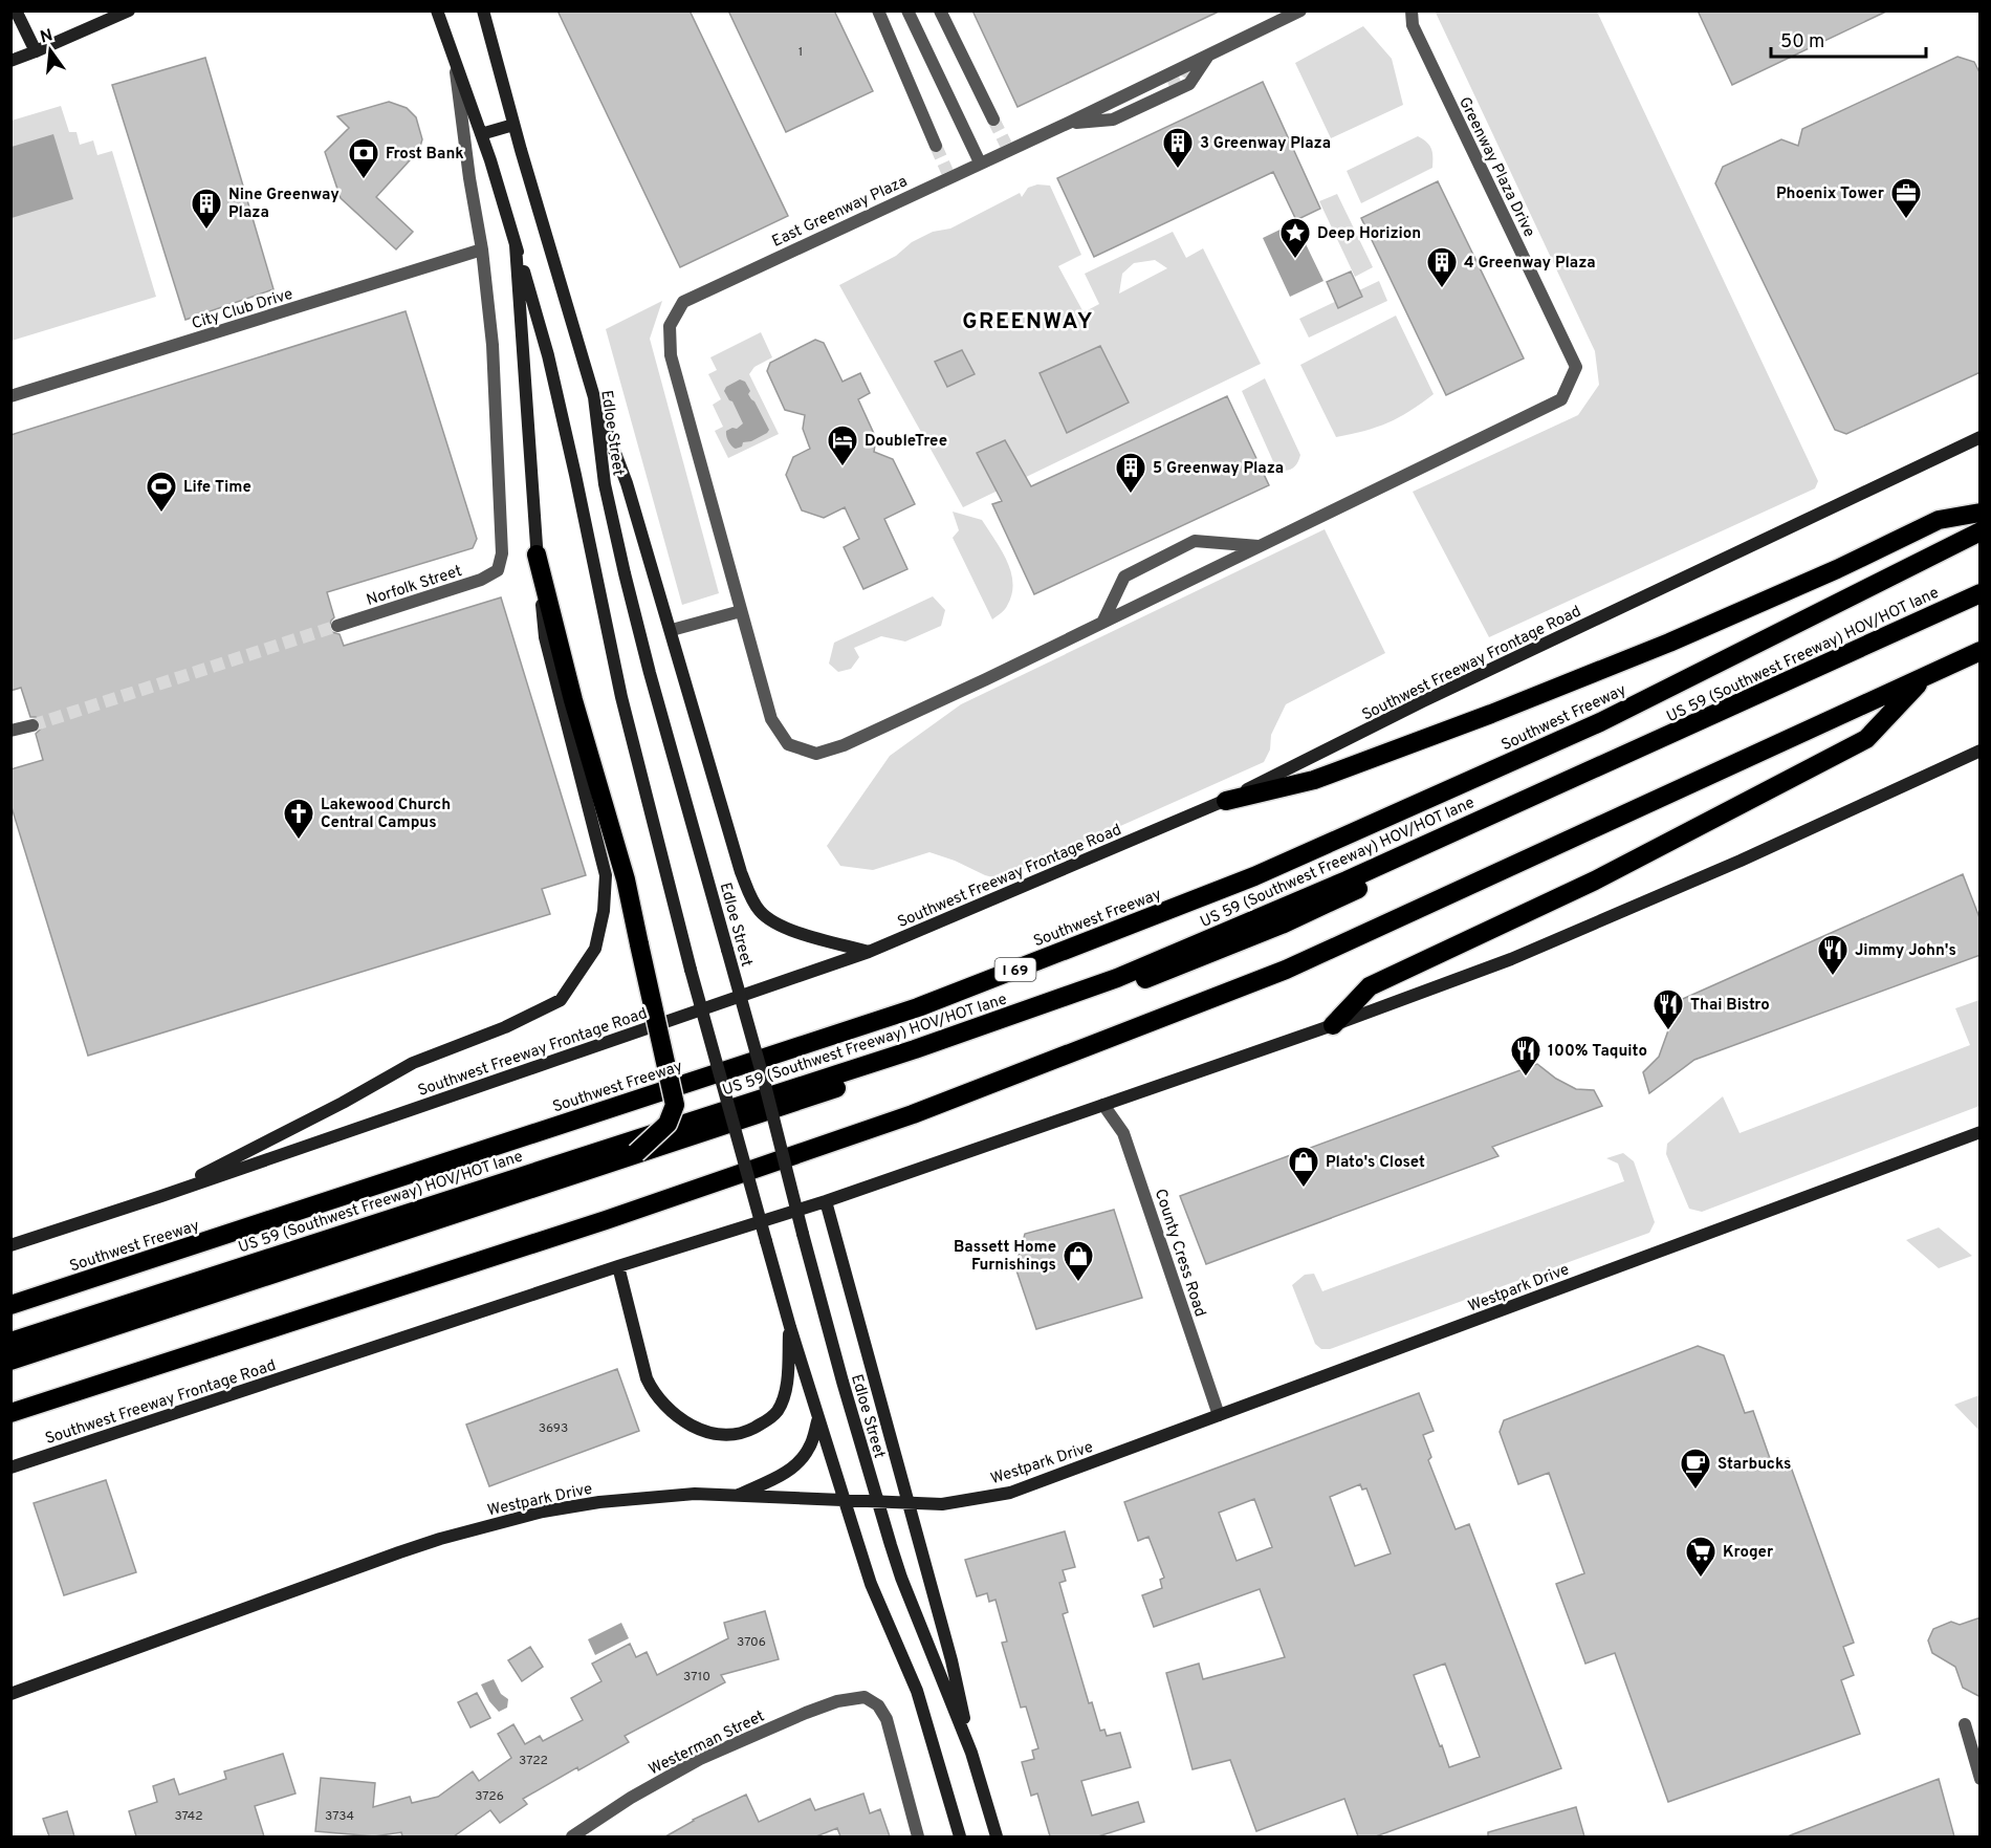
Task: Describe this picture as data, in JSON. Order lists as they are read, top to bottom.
{
  "streets": {
    "highway": ["US 59 (Southwest Freeway) HOV/HOT lane", "Southwest Freeway", "I 69"],
    "main road": ["Edloe Street", "Southwest Freeway Frontage Road", "Westpark Drive"],
    "street": [
      "Greenway Plaza Drive",
      "East Greenway Plaza",
      "City Club Drive",
      "Norfolk Street",
      "County Cress Road",
      "Westerman Street"
    ]
  },
  "crossings": [
    ["Greenway Plaza Drive", "East Greenway Plaza"],
    ["City Club Drive", "Norfolk Street"],
    ["Edloe Street", "Westpark Drive"],
    ["Southwest Freeway Frontage Road", "County Cress Road"],
    ["County Cress Road", "Westpark Drive"]
  ],
  "districts": ["GREENWAY"],
  "places": {
    "building": [
      "3 Greenway Plaza",
      "Nine Greenway Plaza",
      "4 Greenway Plaza",
      "5 Greenway Plaza"
    ],
    "bank": ["Frost Bank"],
    "office": ["Phoenix Tower"],
    "place": ["Deep Horizion"],
    "hotel": ["DoubleTree"],
    "sports": ["Life Time"],
    "church": ["Lakewood Church Central Campus"],
    "restaurant": ["Jimmy John's", "Thai Bistro", "100% Taquito"],
    "shop": ["Plato's Closet", "Bassett Home Furnishings"],
    "cafe": ["Starbucks"],
    "supermarket": ["Kroger"]
  },
  "house_numbers": [
    "1",
    "3693",
    "3706",
    "3710",
    "3722",
    "3726",
    "3742",
    "3734"
  ],
  "scale_bar": "50 m",
  "north": "top"
}
